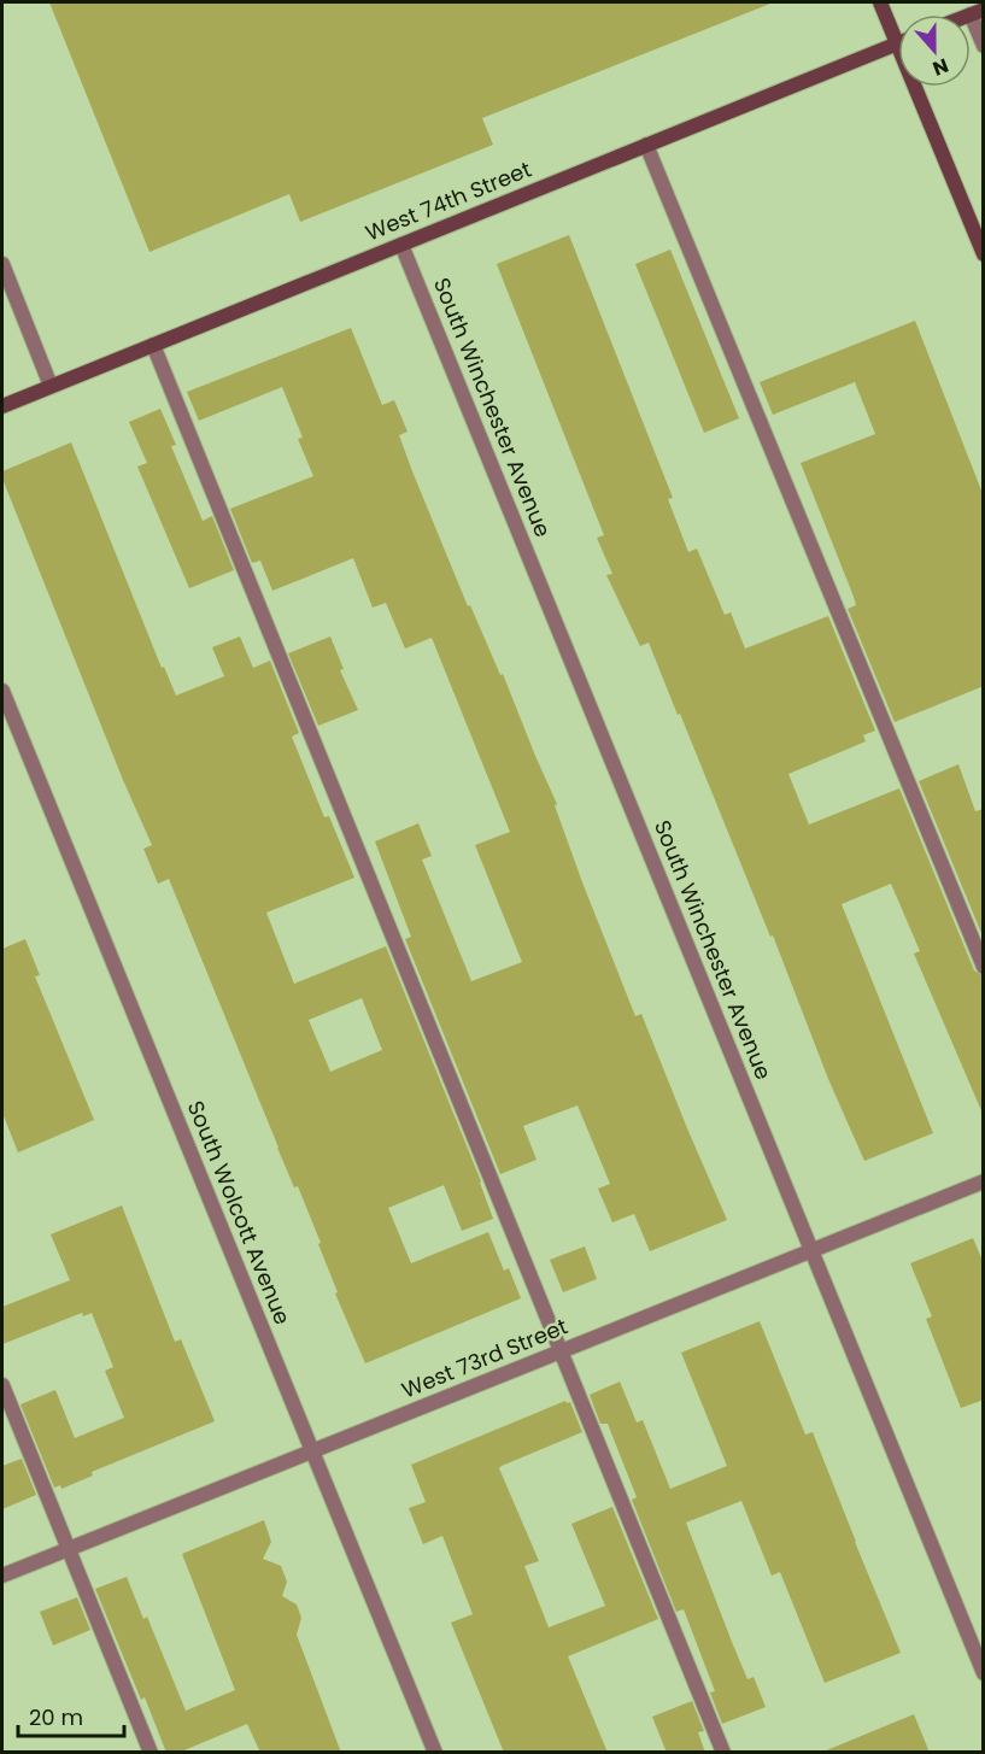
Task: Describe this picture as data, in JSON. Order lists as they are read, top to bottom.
{
  "streets": {
    "street": [
      "West 74th Street",
      "South Winchester Avenue",
      "South Wolcott Avenue",
      "West 73rd Street"
    ]
  },
  "crossings": [
    ["West 74th Street", "South Winchester Avenue"],
    ["South Winchester Avenue", "West 73rd Street"],
    ["South Wolcott Avenue", "West 73rd Street"]
  ],
  "scale_bar": "20 m",
  "north": "bottom"
}
